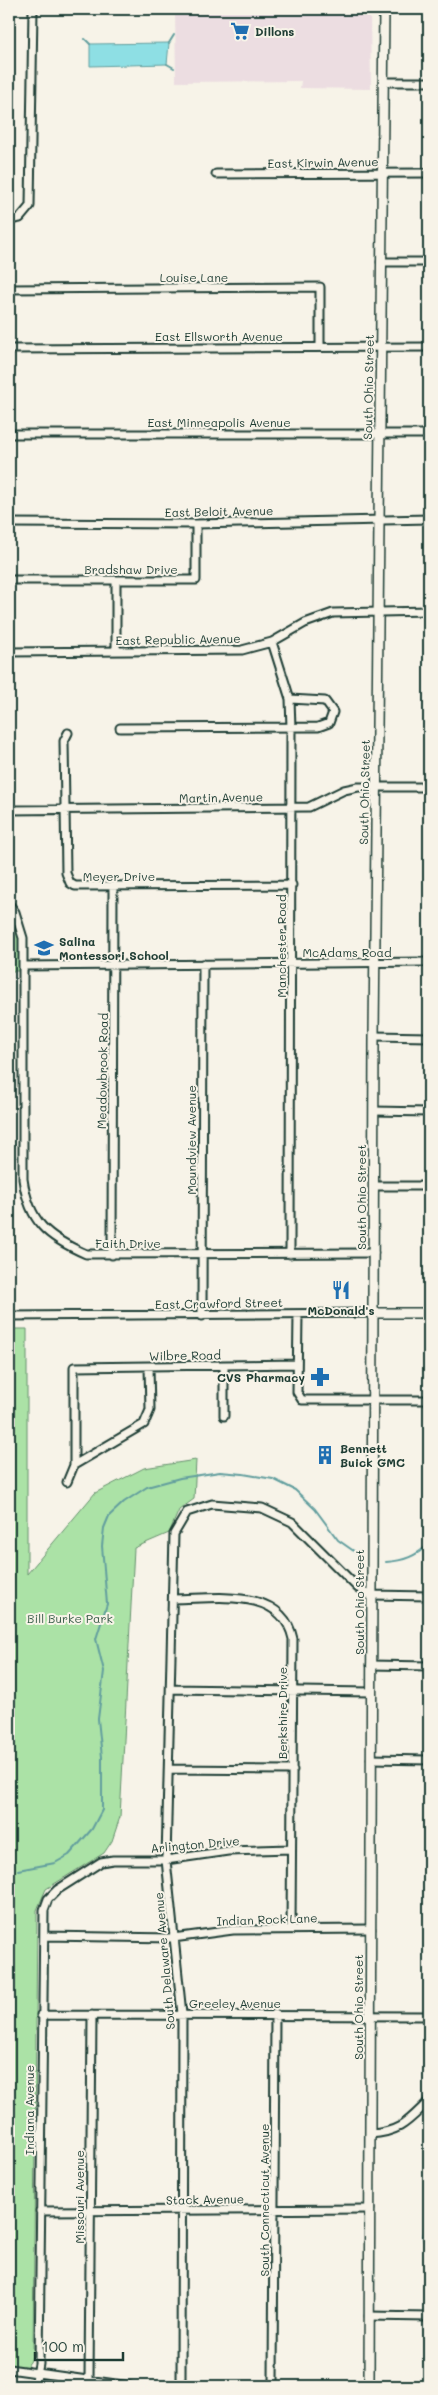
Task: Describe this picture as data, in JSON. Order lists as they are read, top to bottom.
{
  "streets": {
    "main road": ["South Ohio Street", "East Crawford Street"],
    "street": [
      "East Kirwin Avenue",
      "Louise Lane",
      "East Ellsworth Avenue",
      "East Minneapolis Avenue",
      "East Beloit Avenue",
      "Bradshaw Drive",
      "East Republic Avenue",
      "Martin Avenue",
      "Meyer Drive",
      "Manchester Road",
      "McAdams Road",
      "Meadowbrook Road",
      "Moundview Avenue",
      "Faith Drive",
      "Wilbre Road",
      "Berkshire Drive",
      "Arlington Drive",
      "Indian Rock Lane",
      "South Delaware Avenue",
      "Greeley Avenue",
      "Indiana Avenue",
      "Missouri Avenue",
      "Stack Avenue",
      "South Connecticut Avenue"
    ]
  },
  "crossings": [
    ["East Kirwin Avenue", "South Ohio Street"],
    ["Louise Lane", "East Ellsworth Avenue"],
    ["East Ellsworth Avenue", "South Ohio Street"],
    ["South Ohio Street", "East Minneapolis Avenue"],
    ["South Ohio Street", "East Beloit Avenue"],
    ["South Ohio Street", "East Republic Avenue"],
    ["South Ohio Street", "Martin Avenue"],
    ["South Ohio Street", "McAdams Road"],
    ["South Ohio Street", "Faith Drive"],
    ["South Ohio Street", "East Crawford Street"],
    ["South Ohio Street", "Indian Rock Lane"],
    ["South Ohio Street", "South Delaware Avenue"],
    ["South Ohio Street", "Greeley Avenue"],
    ["South Ohio Street", "Stack Avenue"],
    ["East Beloit Avenue", "Bradshaw Drive"],
    ["East Republic Avenue", "Manchester Road"],
    ["Martin Avenue", "Meyer Drive"],
    ["Martin Avenue", "Manchester Road"],
    ["Meyer Drive", "Manchester Road"],
    ["Meyer Drive", "Meadowbrook Road"],
    ["Manchester Road", "McAdams Road"],
    ["Manchester Road", "Faith Drive"],
    ["McAdams Road", "Meadowbrook Road"],
    ["McAdams Road", "Moundview Avenue"],
    ["McAdams Road", "Faith Drive"],
    ["Meadowbrook Road", "Faith Drive"],
    ["Moundview Avenue", "Faith Drive"],
    ["Moundview Avenue", "East Crawford Street"],
    ["Berkshire Drive", "Arlington Drive"],
    ["Berkshire Drive", "Indian Rock Lane"],
    ["Berkshire Drive", "South Delaware Avenue"],
    ["Arlington Drive", "South Delaware Avenue"],
    ["Arlington Drive", "Indiana Avenue"],
    ["Indian Rock Lane", "South Delaware Avenue"],
    ["Indian Rock Lane", "Indiana Avenue"],
    ["South Delaware Avenue", "Greeley Avenue"],
    ["South Delaware Avenue", "Stack Avenue"],
    ["Greeley Avenue", "Indiana Avenue"],
    ["Greeley Avenue", "Missouri Avenue"],
    ["Greeley Avenue", "South Connecticut Avenue"],
    ["Indiana Avenue", "Stack Avenue"],
    ["Missouri Avenue", "Stack Avenue"],
    ["Stack Avenue", "South Connecticut Avenue"]
  ],
  "parks": ["Bill Burke Park"],
  "places": {
    "supermarket": ["Dillons"],
    "school or university": ["Salina Montessori School"],
    "restaurant": ["McDonald's"],
    "pharmacy": ["CVS Pharmacy"],
    "building": ["Bennett Buick GMC"]
  },
  "scale_bar": "100 m"
}
